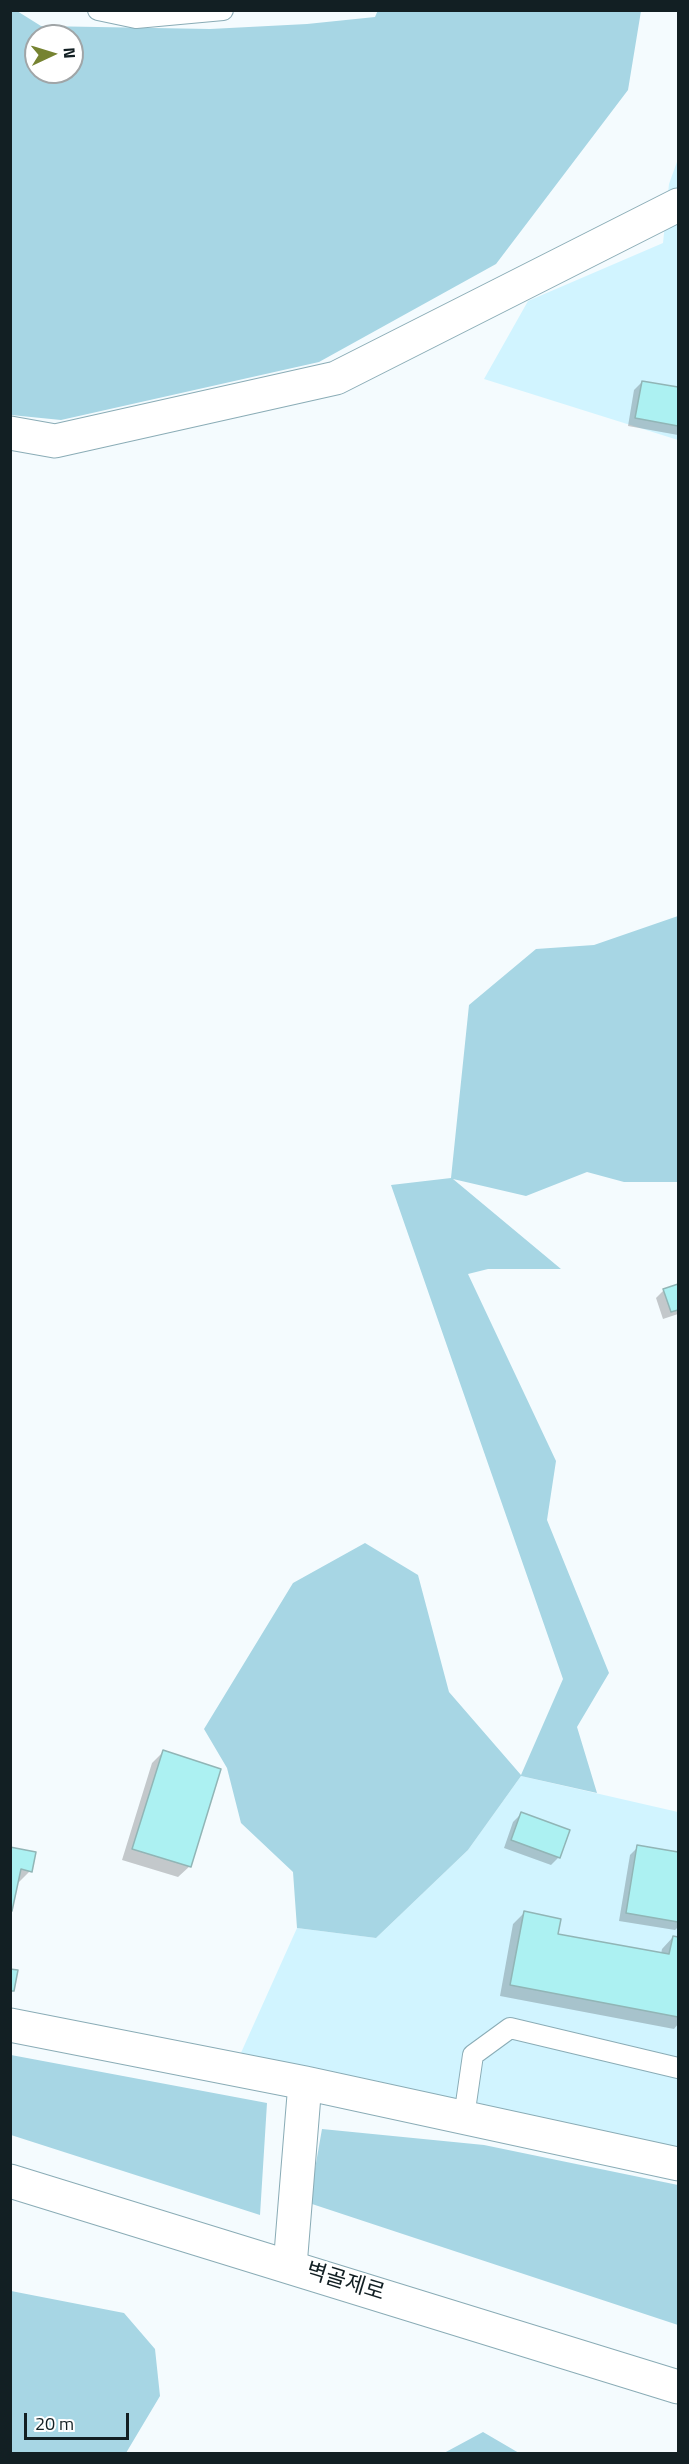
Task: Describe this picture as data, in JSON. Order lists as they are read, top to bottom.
{
  "streets": {
    "street": ["벽골제로"]
  },
  "scale_bar": "20 m",
  "north": "right"
}
